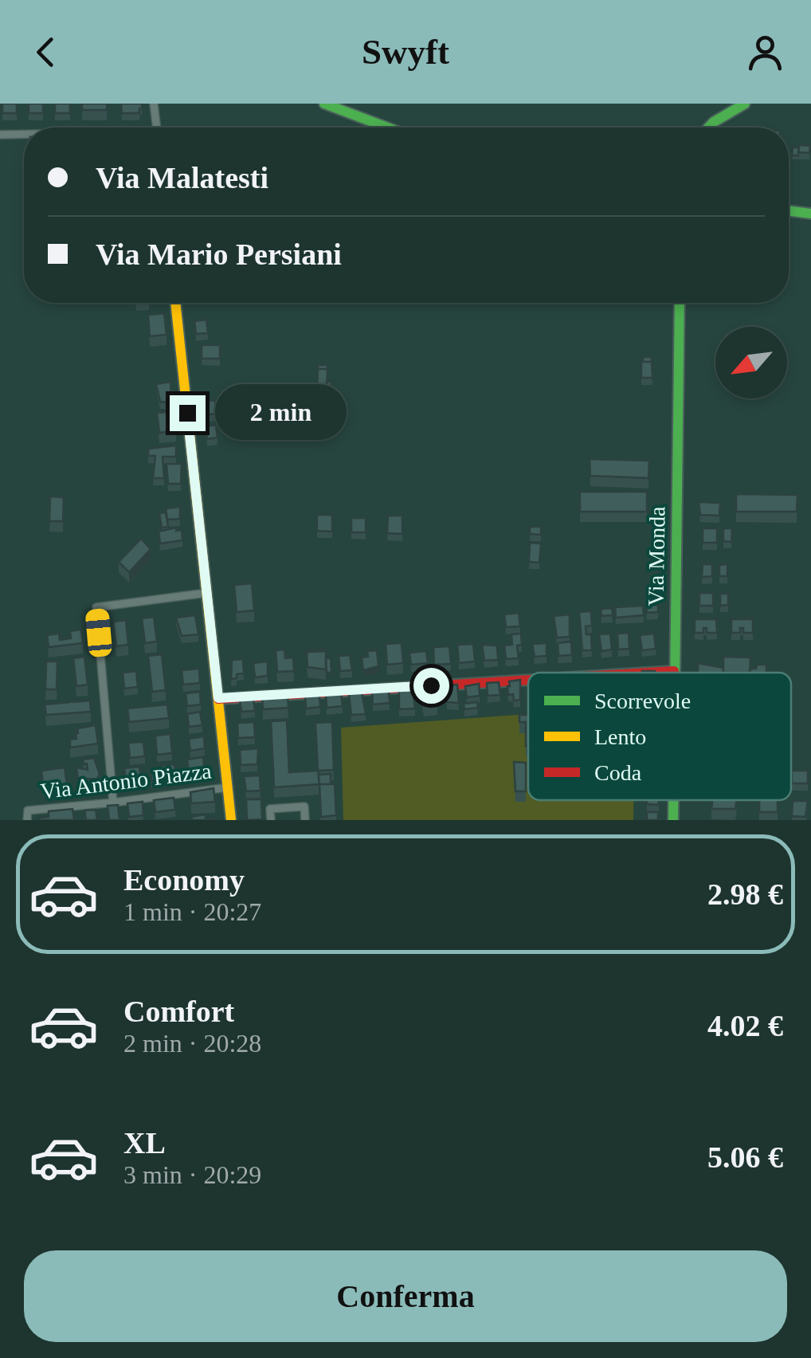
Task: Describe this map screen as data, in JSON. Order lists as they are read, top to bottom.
{
  "streets": {
    "main road": ["Via Monda"],
    "street": ["Via Antonio Piazza"]
  },
  "legend": ["Scorrevole", "Lento", "Coda"],
  "north": "bottom left",
  "page": {
    "header": "Swyft",
    "banner": ["Via Malatesti", "Via Mario Persiani"],
    "bubble": "2 min",
    "list": [
      {
        "name": "Economy",
        "note": "1 min · 20:27",
        "value": "2.98 €"
      },
      {
        "name": "Comfort",
        "note": "2 min · 20:28",
        "value": "4.02 €"
      },
      {
        "name": "XL",
        "note": "3 min · 20:29",
        "value": "5.06 €"
      }
    ],
    "buttons": "Conferma"
  }
}
